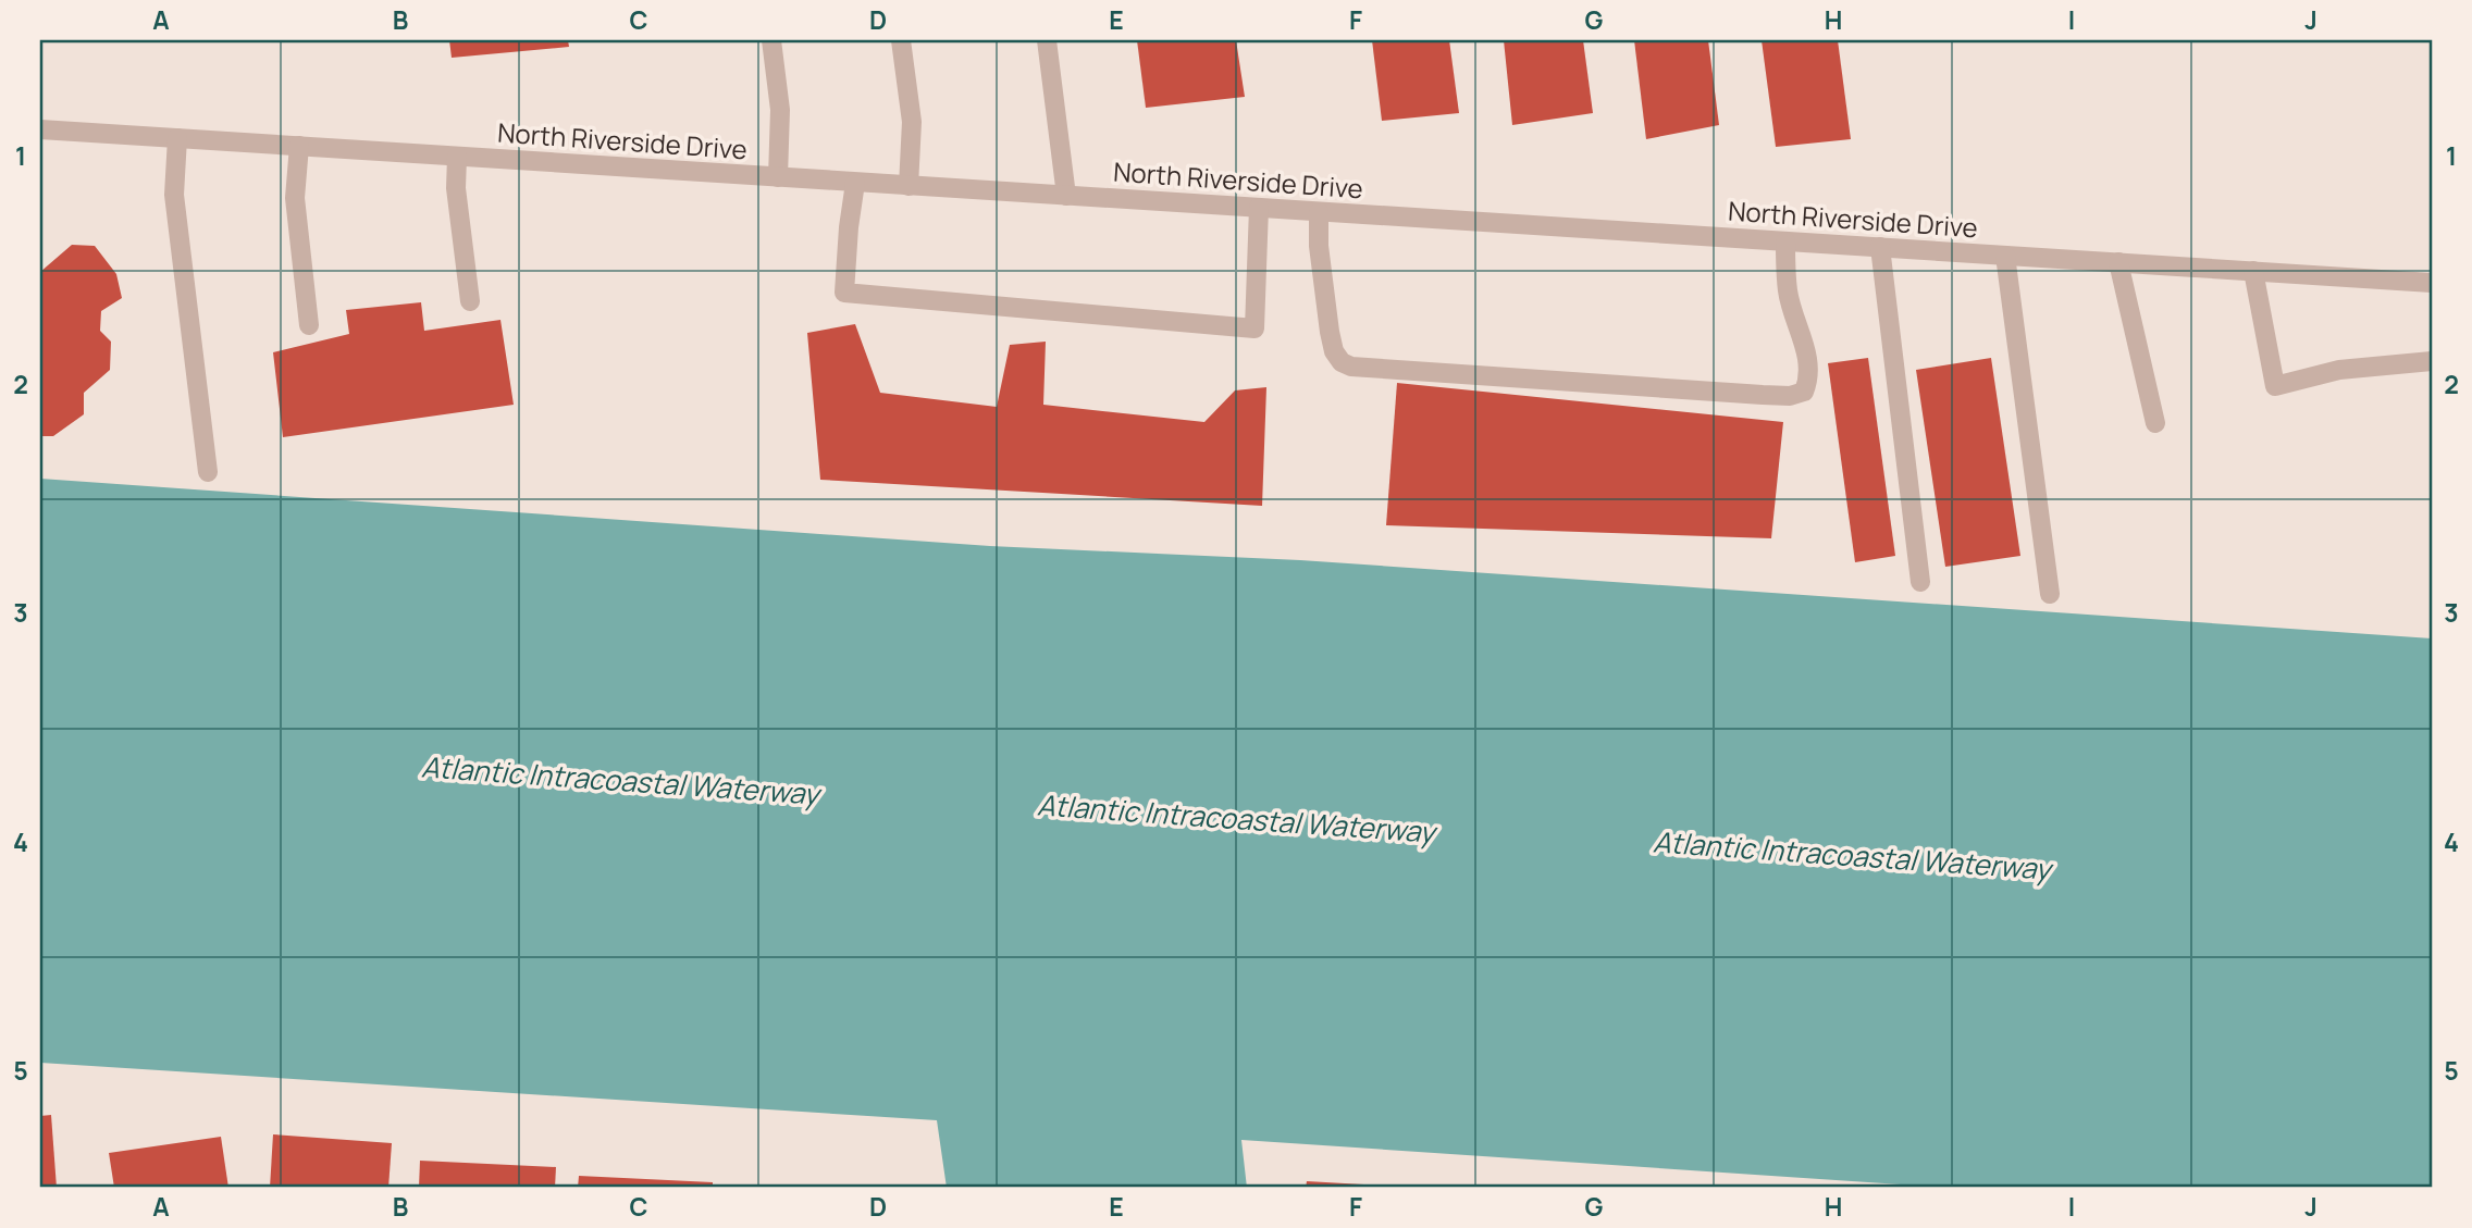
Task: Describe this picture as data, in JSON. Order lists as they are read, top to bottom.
{
  "streets": {
    "street": ["North Riverside Drive"]
  },
  "water": ["Atlantic Intracoastal Waterway"],
  "grid": {
    "columns": [
      "A",
      "B",
      "C",
      "D",
      "E",
      "F",
      "G",
      "H",
      "I",
      "J"
    ],
    "rows": [
      "1",
      "2",
      "3",
      "4",
      "5"
    ]
  }
}
